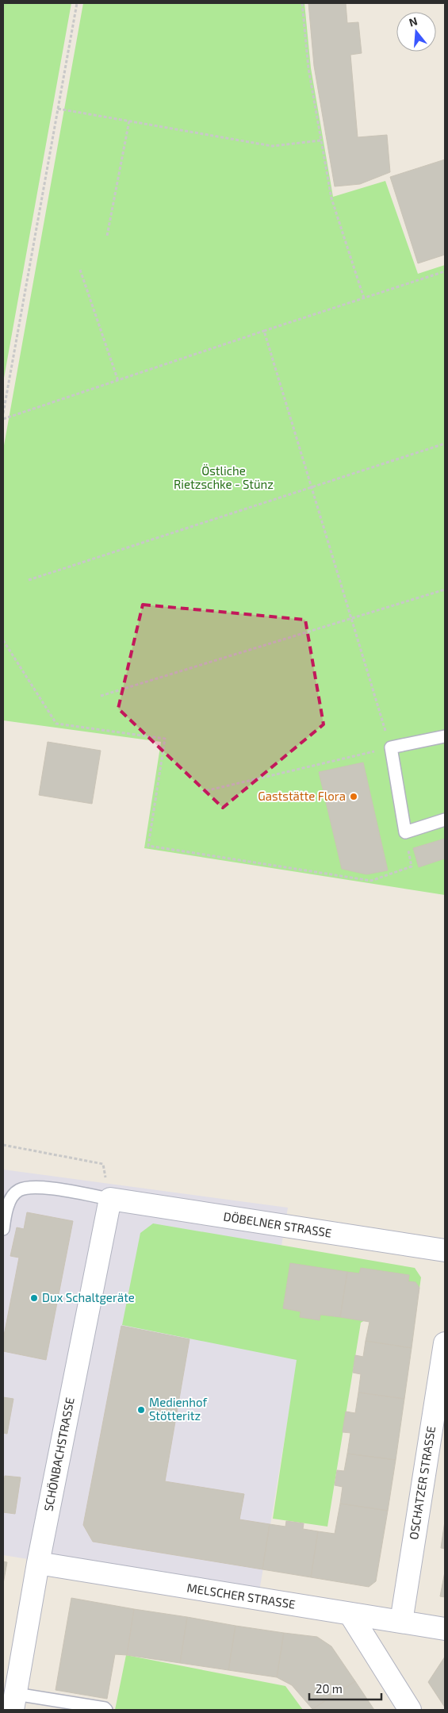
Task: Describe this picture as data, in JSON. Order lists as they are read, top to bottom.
{
  "streets": {
    "street": [
      "DÖBELNER STRASSE",
      "SCHÖNBACHSTRASSE",
      "OSCHATZER STRASSE",
      "MELSCHER STRASSE"
    ]
  },
  "crossings": [
    ["DÖBELNER STRASSE", "SCHÖNBACHSTRASSE"],
    ["SCHÖNBACHSTRASSE", "MELSCHER STRASSE"],
    ["OSCHATZER STRASSE", "MELSCHER STRASSE"]
  ],
  "parks": ["Östliche Rietzschke - Stünz"],
  "places": ["Gaststätte Flora", "Dux Schaltgeräte", "Medienhof Stötteritz"],
  "scale_bar": "20 m",
  "north": "top"
}
